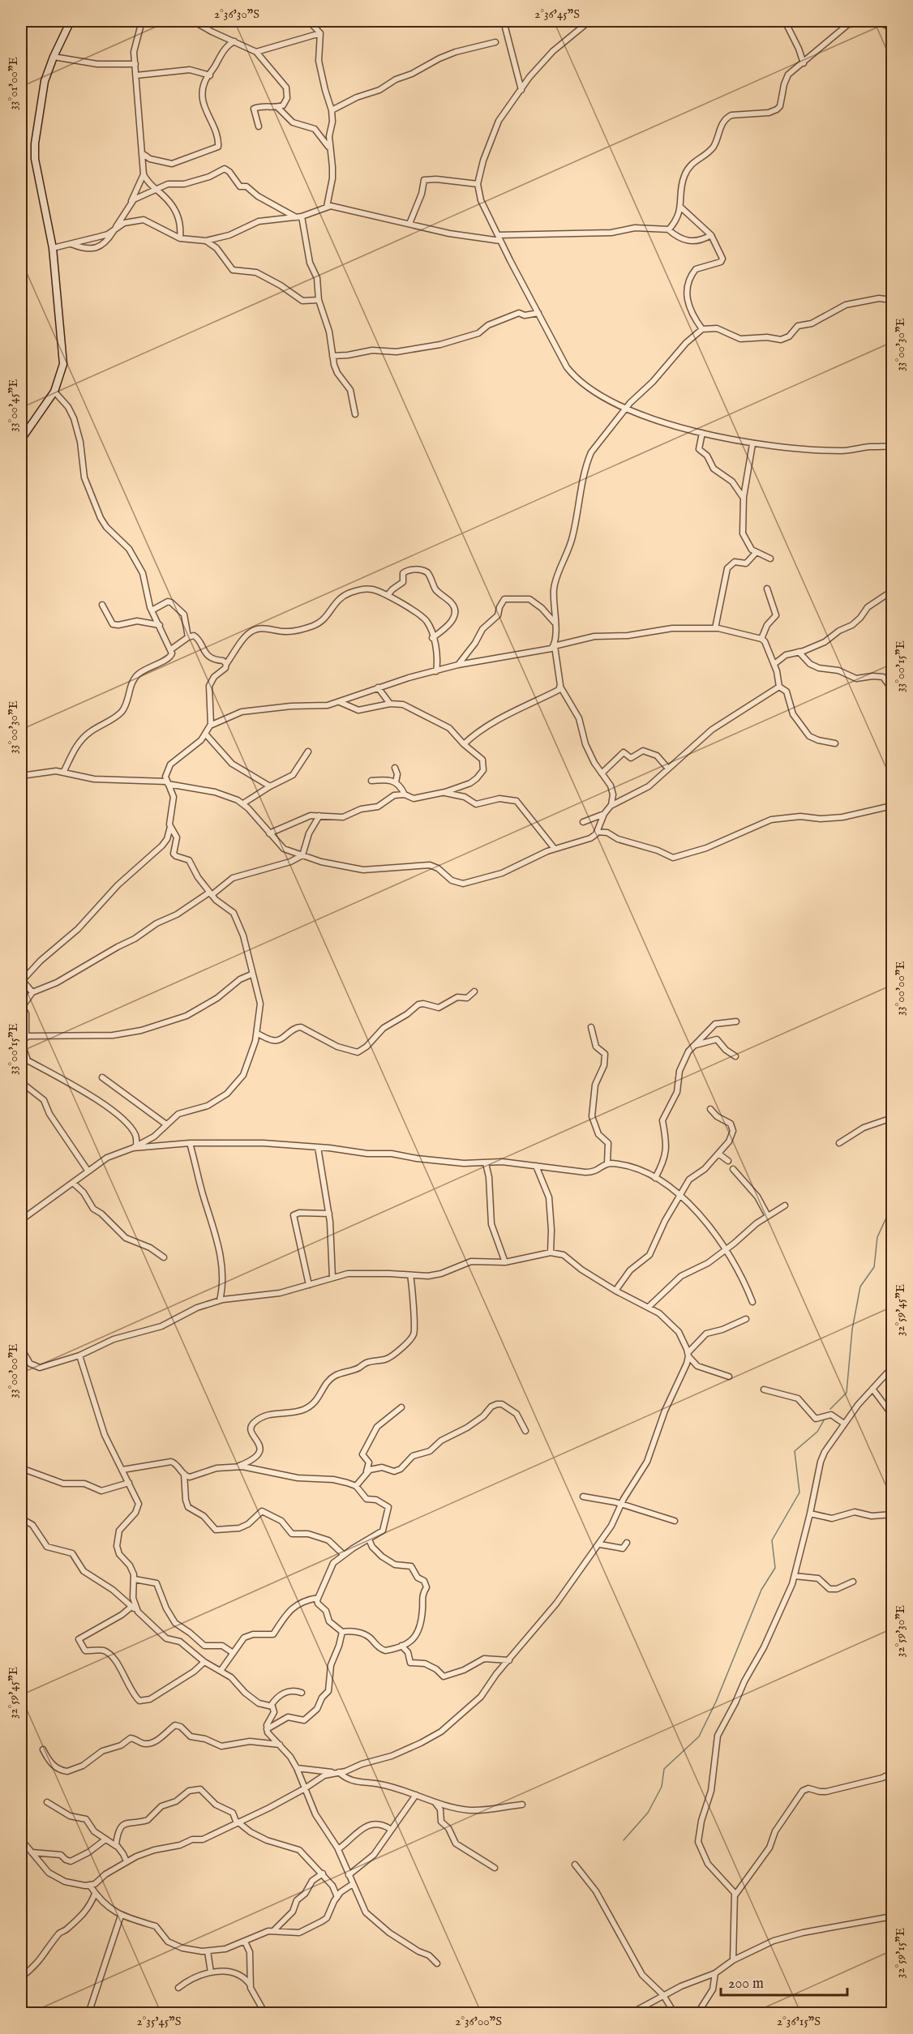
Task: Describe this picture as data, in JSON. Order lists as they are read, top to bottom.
{
  "scale_bar": "200 m",
  "coordinates": [
    "2°36'30\"S",
    "2°36'45\"S",
    "33°01'00\"E",
    "33°00'30\"E",
    "33°00'45\"E",
    "33°00'15\"E",
    "33°00'00\"E",
    "32°59'45\"E",
    "32°59'30\"E",
    "32°59'15\"E",
    "2°35'45\"S",
    "2°36'00\"S",
    "2°36'15\"S"
  ]
}
